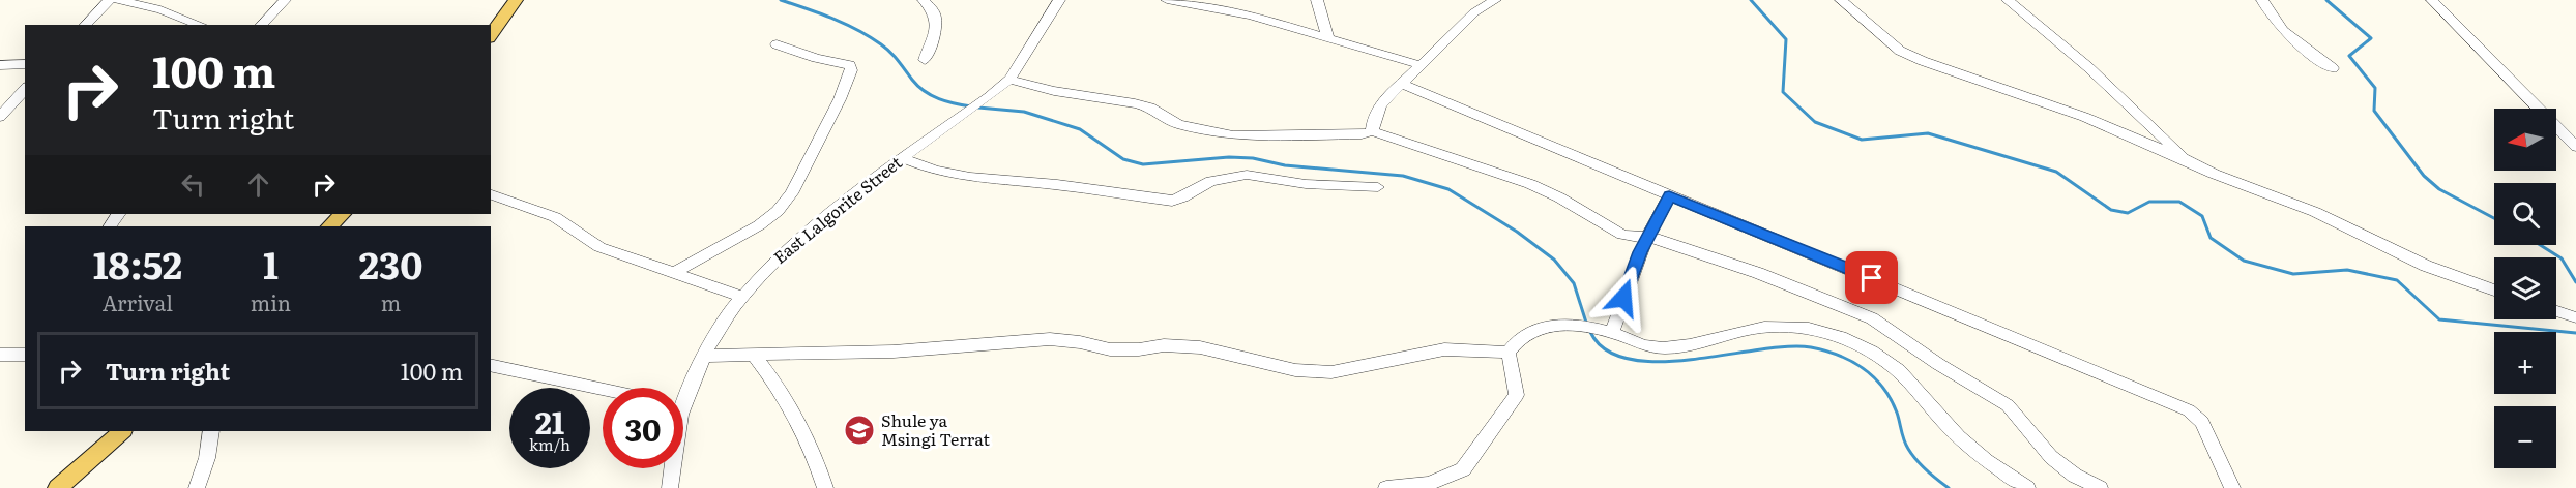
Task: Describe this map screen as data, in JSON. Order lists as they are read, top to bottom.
{
  "streets": {
    "street": ["East Lalgorite Street"]
  },
  "places": {
    "school or university": ["Shule ya Msingi Terrat"]
  },
  "north": "left",
  "page": {
    "turn": ["100 m", "Turn right"],
    "map_buttons": ["+", "−"],
    "eta": [
      "18:52",
      "Arrival",
      "1",
      "min",
      "230",
      "m"
    ],
    "list": [
      {
        "name": "Turn right",
        "value": "100 m"
      }
    ],
    "speed": "21 km/h",
    "limit": "30"
  }
}
